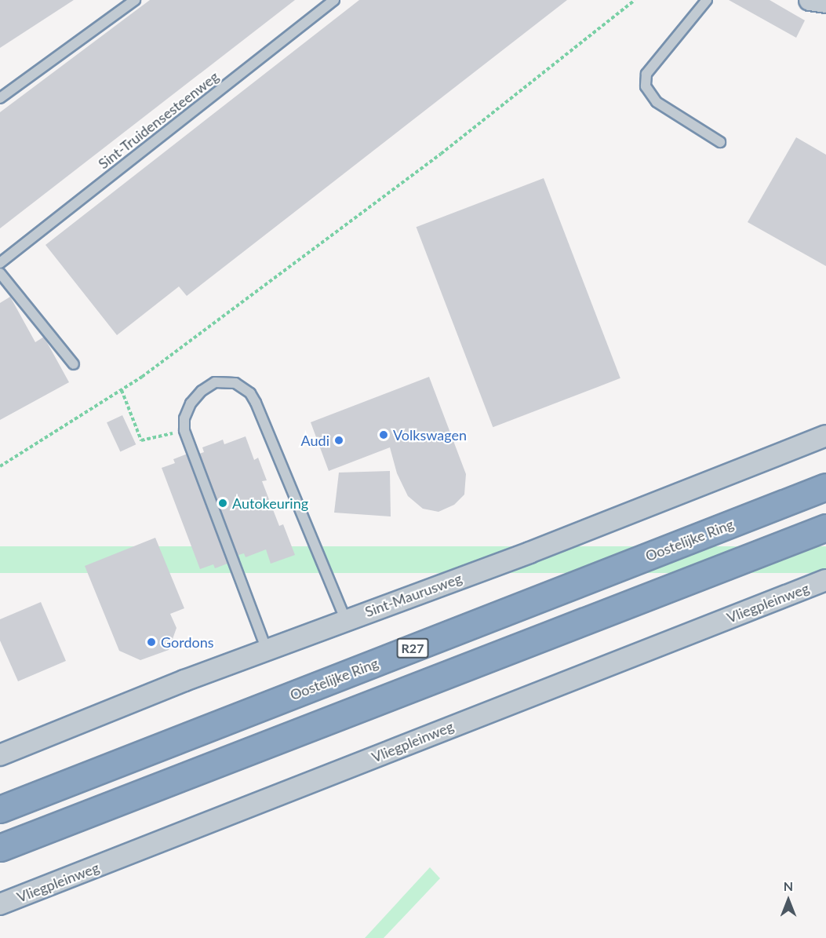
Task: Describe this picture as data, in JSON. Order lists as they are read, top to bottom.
{
  "streets": {
    "highway": ["Oostelijke Ring", "R27"],
    "street": ["Sint-Maurusweg", "Vliegpleinweg"],
    "lane": ["Sint-Truidensesteenweg"]
  },
  "places": [
    "Volkswagen",
    "Audi",
    "Autokeuring",
    "Gordons"
  ],
  "north": "top"
}
